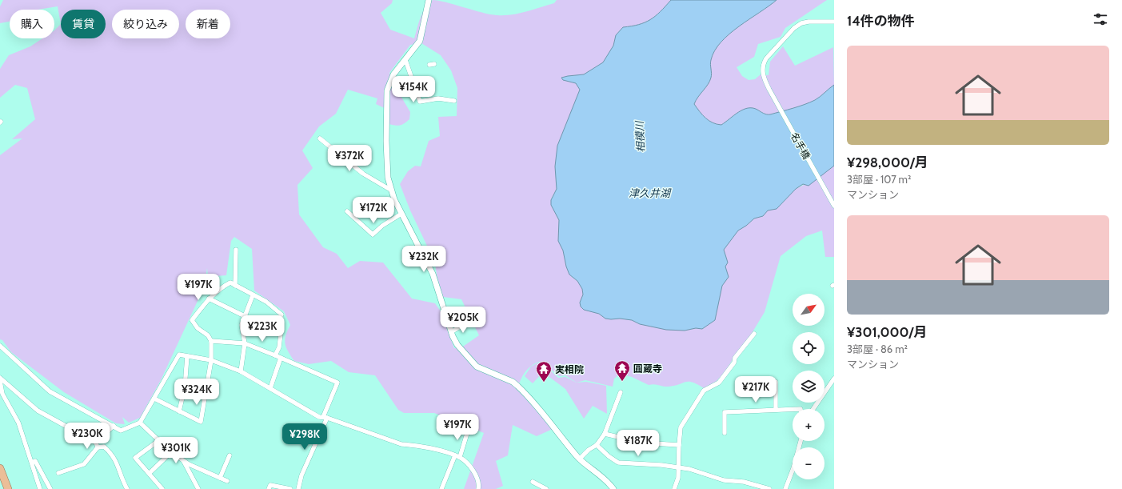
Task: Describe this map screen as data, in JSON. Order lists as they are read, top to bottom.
{
  "streets": {
    "street": ["名手橋"]
  },
  "water": ["相模川", "津久井湖"],
  "places": {
    "temple": ["圓蔵寺", "実相院"]
  },
  "north": "top right",
  "page": {
    "heading": "14件の物件",
    "chip": [
      "購入",
      "賃貸",
      "絞り込み",
      "新着"
    ],
    "list": [
      {
        "name": "¥298,000/月",
        "note": "3部屋 · 107 m² · マンション"
      },
      {
        "name": "¥301,000/月",
        "note": "3部屋 · 86 m² · マンション"
      }
    ],
    "price": [
      "¥154K",
      "¥372K",
      "¥172K",
      "¥232K",
      "¥197K",
      "¥205K",
      "¥223K",
      "¥217K",
      "¥324K",
      "¥197K",
      "¥230K",
      "¥298K",
      "¥187K",
      "¥301K"
    ],
    "map_buttons": ["+", "−"]
  }
}
